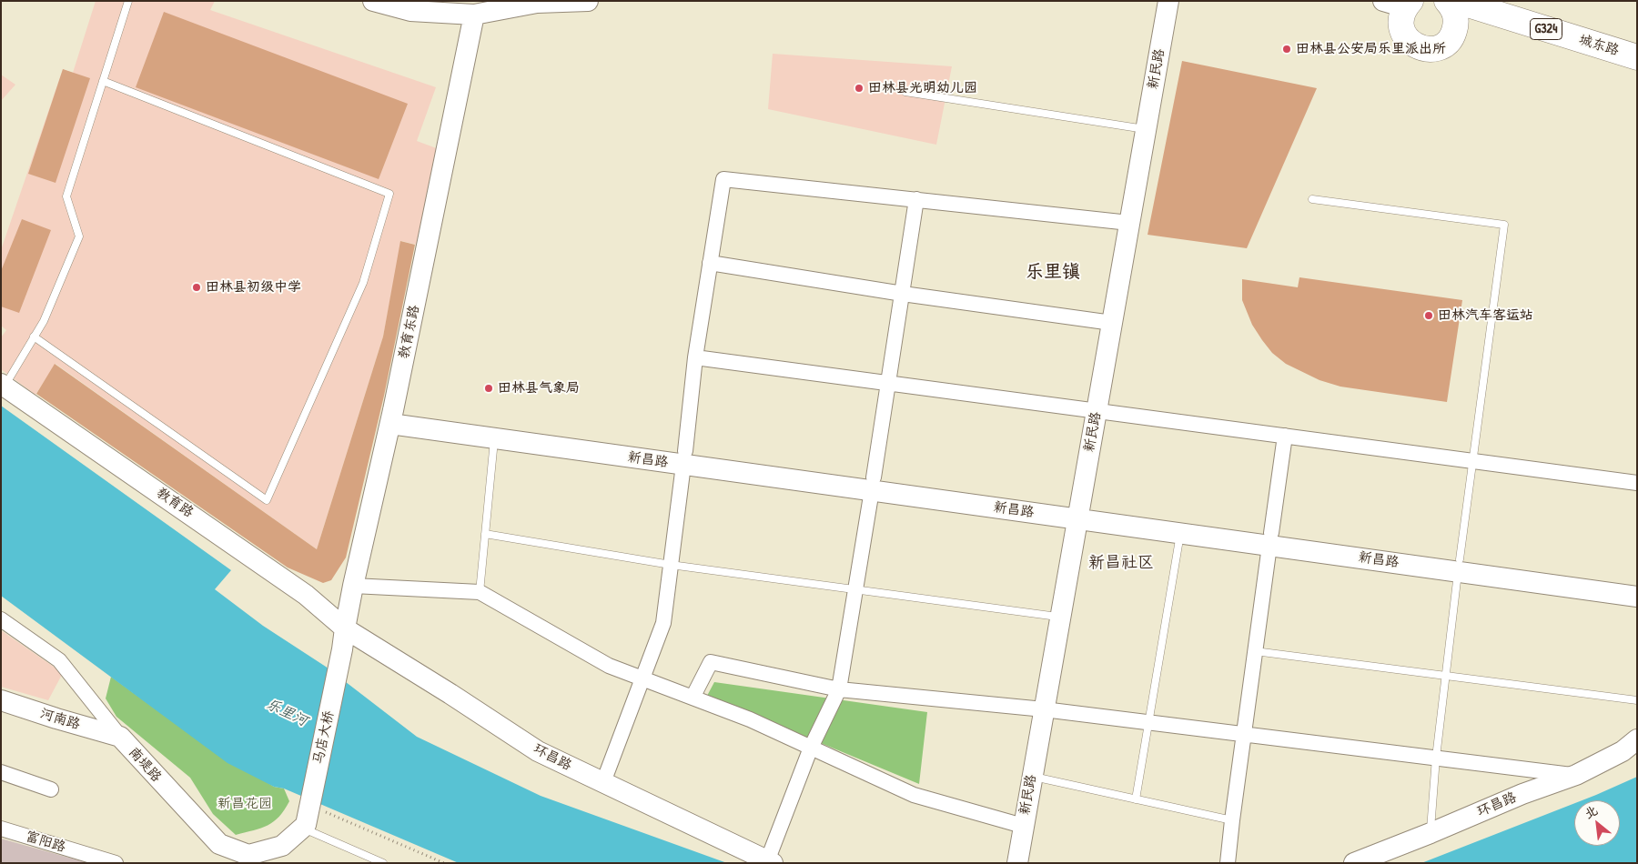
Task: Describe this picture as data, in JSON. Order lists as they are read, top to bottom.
{
  "streets": {
    "highway": ["G324", "城东路"],
    "street": [
      "新民路",
      "教育东路",
      "新昌路",
      "教育路",
      "河南路",
      "马店大桥",
      "环昌路",
      "南堤路",
      "富阳路"
    ]
  },
  "crossings": [
    ["新民路", "新昌路"],
    ["教育东路", "新昌路"],
    ["教育东路", "教育路"],
    ["教育东路", "马店大桥"],
    ["教育东路", "环昌路"],
    ["教育路", "环昌路"],
    ["河南路", "南堤路"],
    ["马店大桥", "南堤路"]
  ],
  "districts": ["乐里镇", "新昌社区"],
  "water": ["乐里河"],
  "parks": ["新昌花园"],
  "places": [
    "田林县公安局乐里派出所",
    "田林县光明幼儿园",
    "田林县初级中学",
    "田林汽车客运站",
    "田林县气象局"
  ],
  "north": "top left"
}
